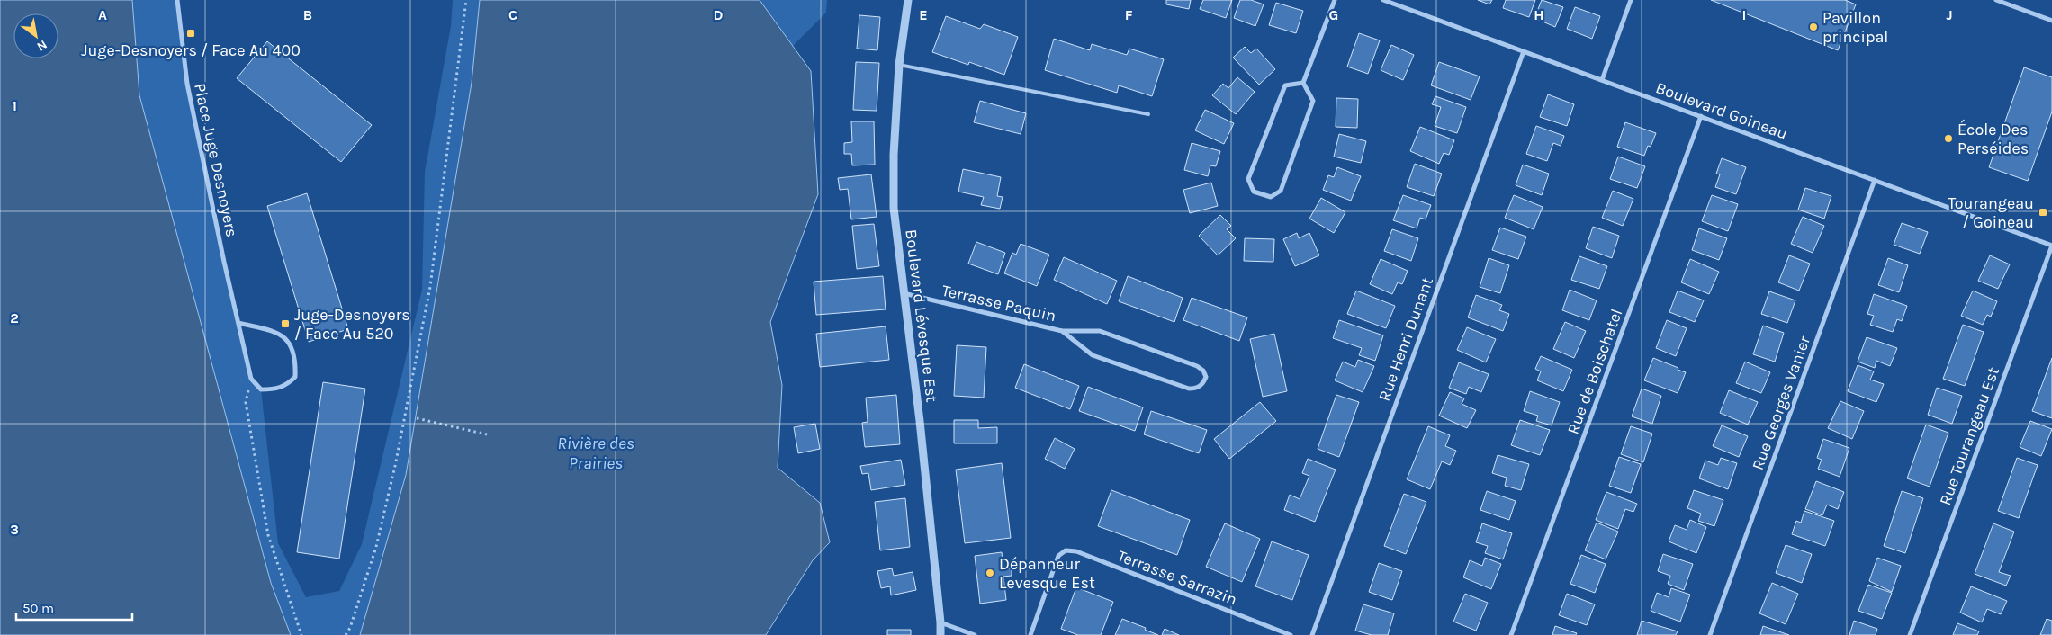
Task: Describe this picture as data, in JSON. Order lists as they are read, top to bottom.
{
  "streets": {
    "street": [
      "Boulevard Goineau",
      "Place Juge Desnoyers",
      "Terrasse Paquin",
      "Boulevard Lévesque Est",
      "Rue Henri Dunant",
      "Rue de Boischatel",
      "Rue Georges Vanier",
      "Rue Tourangeau Est",
      "Terrasse Sarrazin"
    ]
  },
  "crossings": [
    ["Boulevard Goineau", "Rue Henri Dunant"],
    ["Boulevard Goineau", "Rue de Boischatel"],
    ["Boulevard Goineau", "Rue Georges Vanier"],
    ["Boulevard Goineau", "Rue Tourangeau Est"],
    ["Terrasse Paquin", "Boulevard Lévesque Est"]
  ],
  "water": ["Rivière des Prairies"],
  "places": {
    "other": ["Pavillon principal", "École Des Perséides", "Dépanneur Levesque Est"],
    "transit": ["Juge-Desnoyers / Face Au 400", "Tourangeau / Goineau", "Juge-Desnoyers / Face Au 520"]
  },
  "scale_bar": "50 m",
  "north": "bottom right",
  "grid": {
    "columns": [
      "A",
      "B",
      "C",
      "D",
      "E",
      "F",
      "G",
      "H",
      "I",
      "J"
    ],
    "rows": ["1", "2", "3"]
  }
}
